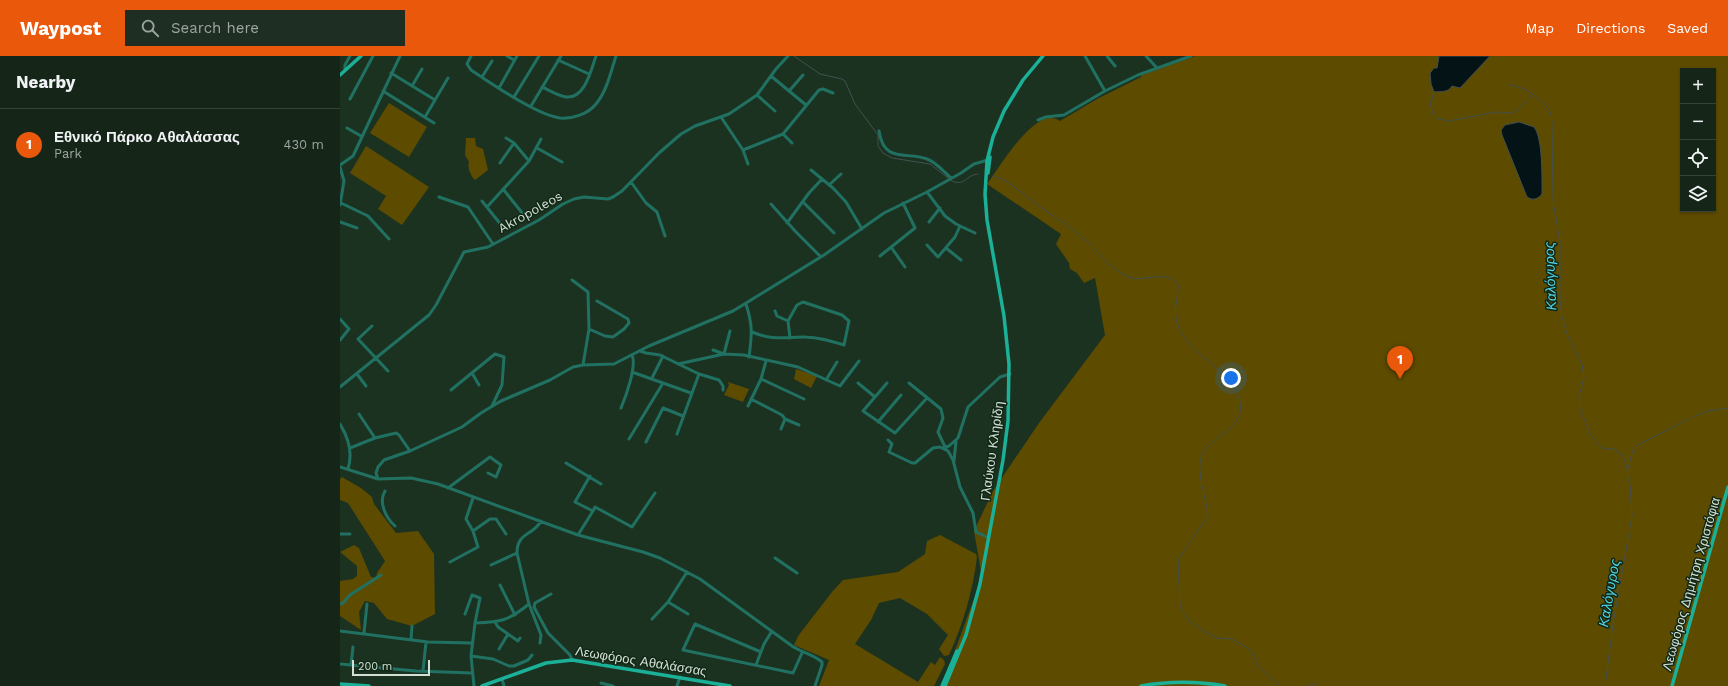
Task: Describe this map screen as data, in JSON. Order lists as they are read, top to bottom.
{
  "streets": {
    "main road": ["Γλαύκου Κληρίδη", "Λεωφόρος Δημήτρη Χριστόφια", "Λεωφόρος Αθαλάσσας"],
    "street": ["Akropoleos"]
  },
  "water": ["Καλόγυρος"],
  "scale_bar": "200 m",
  "page": {
    "header": "Waypost",
    "search": "Search here",
    "nav": ["Map", "Directions", "Saved"],
    "heading": "Nearby",
    "map_buttons": ["+", "−"],
    "list": [
      {
        "mark": "1",
        "name": "Εθνικό Πάρκο Αθαλάσσας",
        "note": "Park",
        "value": "430 m"
      }
    ],
    "pins": "1",
    "scale": "200 m"
  }
}
